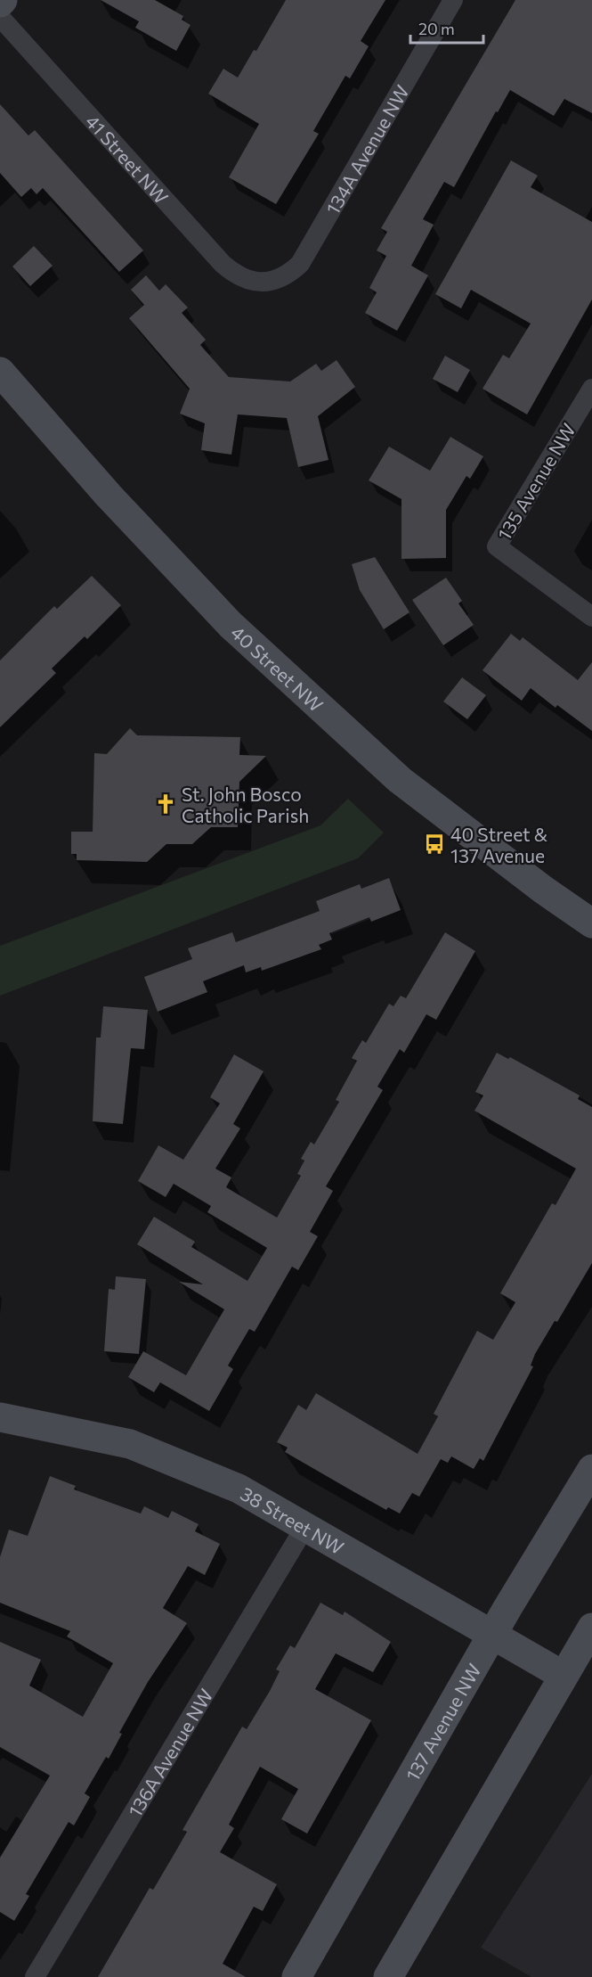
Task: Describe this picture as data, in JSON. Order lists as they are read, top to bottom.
{
  "streets": {
    "street": [
      "134A Avenue NW",
      "41 Street NW",
      "135 Avenue NW",
      "40 Street NW",
      "38 Street NW",
      "137 Avenue NW",
      "136A Avenue NW"
    ]
  },
  "crossings": [
    ["134A Avenue NW", "41 Street NW"],
    ["38 Street NW", "137 Avenue NW"],
    ["38 Street NW", "136A Avenue NW"]
  ],
  "places": {
    "church": ["St. John Bosco Catholic Parish"],
    "bus stop": ["40 Street & 137 Avenue"]
  },
  "scale_bar": "20 m"
}
